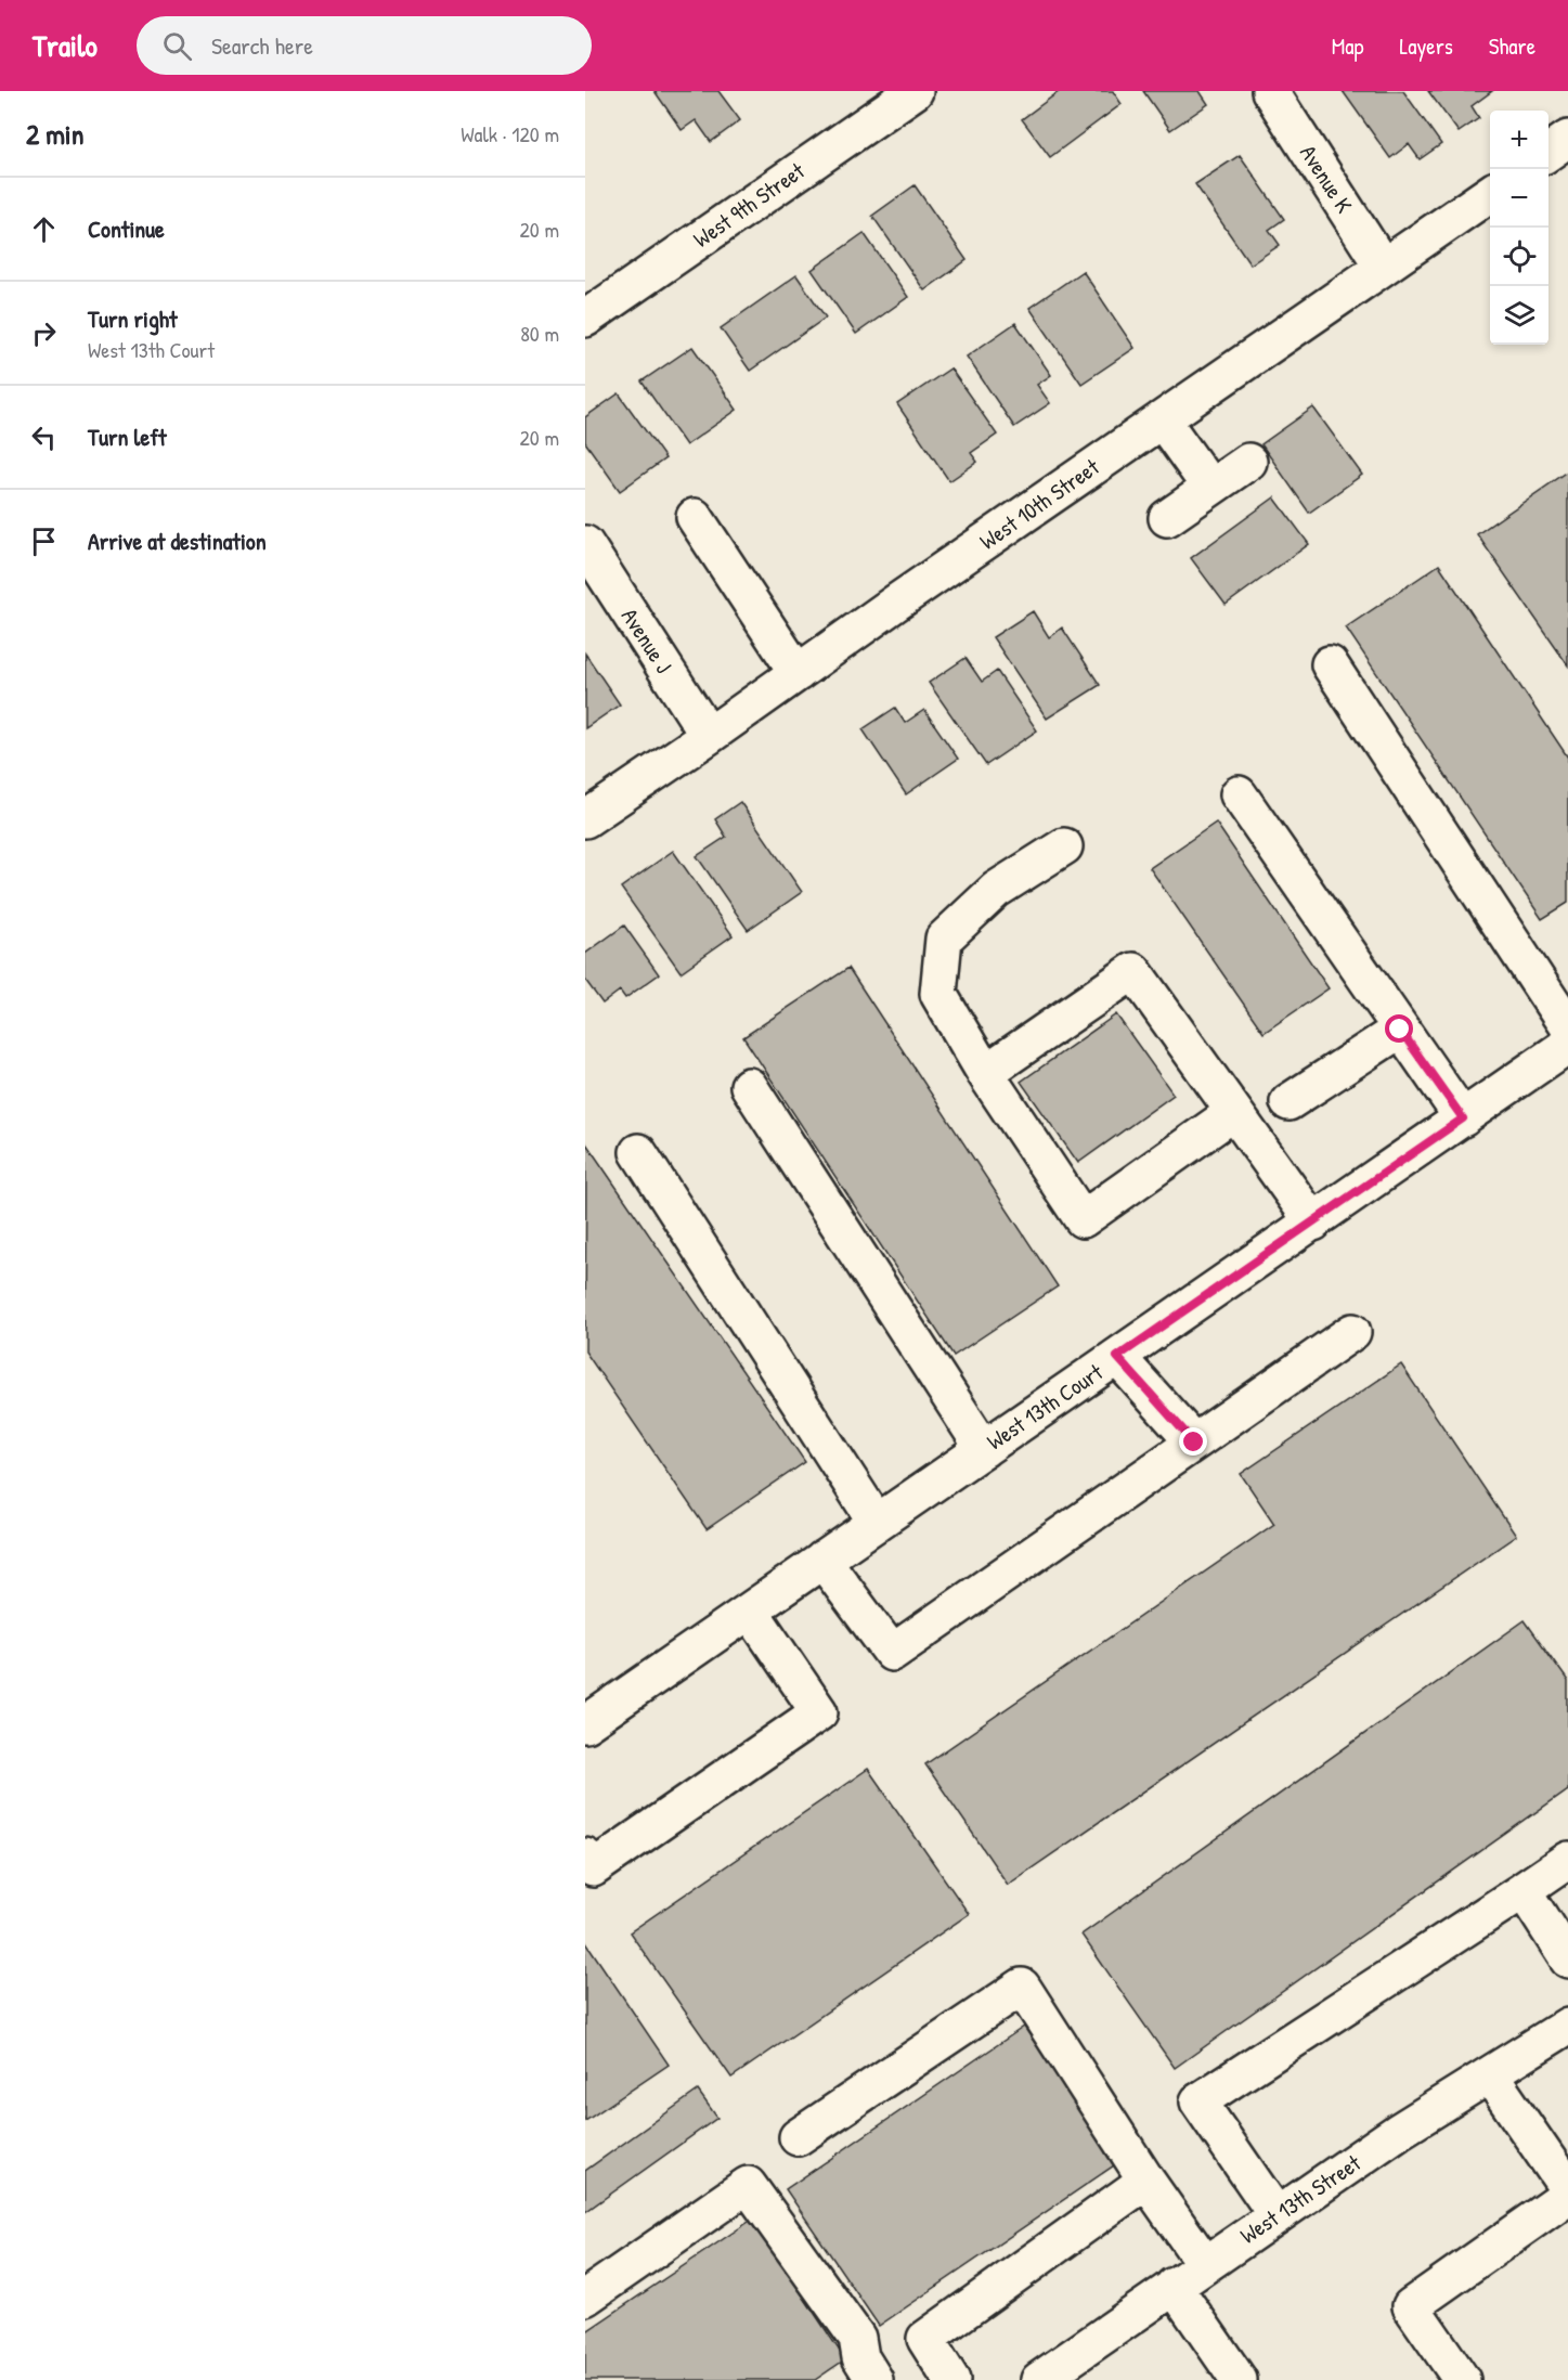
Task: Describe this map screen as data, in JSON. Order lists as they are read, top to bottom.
{
  "streets": {
    "street": [
      "Avenue K",
      "West 9th Street",
      "West 10th Street",
      "Avenue J",
      "West 13th Court",
      "West 13th Street"
    ]
  },
  "crossings": [
    ["Avenue K", "West 10th Street"],
    ["West 10th Street", "Avenue J"]
  ],
  "page": {
    "header": "Trailo",
    "search": "Search here",
    "nav": ["Map", "Layers", "Share"],
    "heading": ["2 min", "Walk · 120 m"],
    "map_buttons": ["+", "−"],
    "list": [
      ["Continue", "20 m"],
      ["Turn right", "West 13th Court", "80 m"],
      ["Turn left", "20 m"],
      "Arrive at destination"
    ]
  }
}
